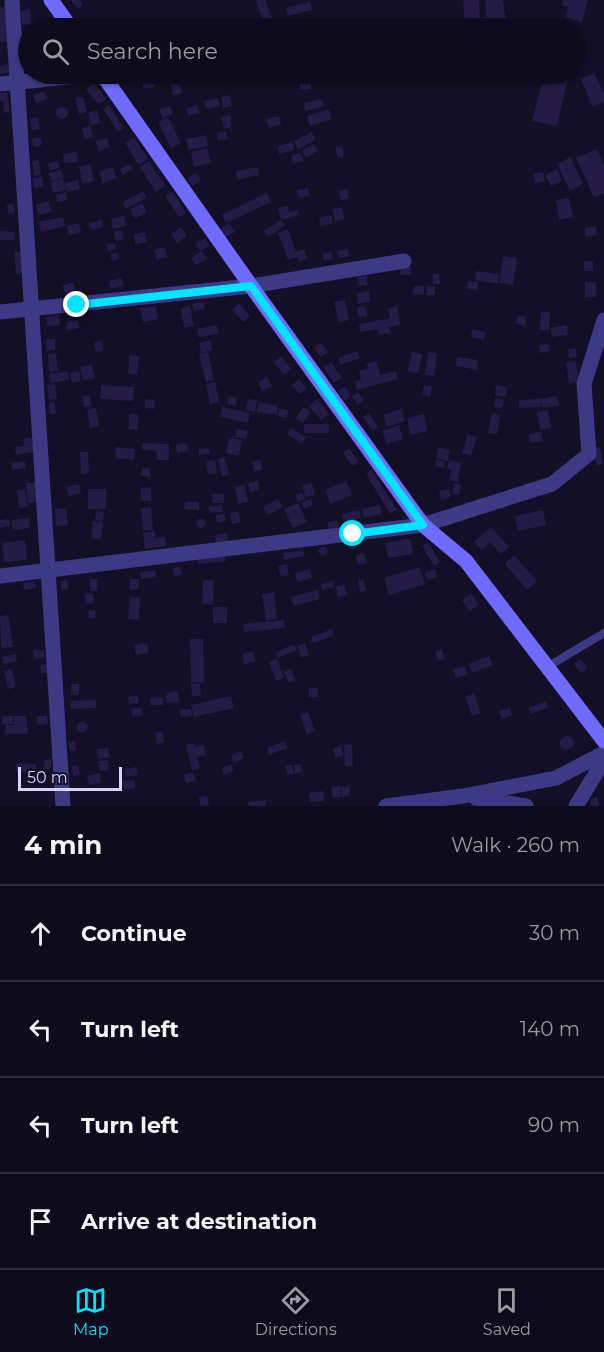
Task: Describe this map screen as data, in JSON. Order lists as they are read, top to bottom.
{
  "scale_bar": "50 m",
  "page": {
    "search": "Search here",
    "scale": "50 m",
    "heading": ["4 min", "Walk · 260 m"],
    "list": [
      ["Continue", "30 m"],
      ["Turn left", "140 m"],
      ["Turn left", "90 m"],
      "Arrive at destination"
    ],
    "nav": ["Map", "Directions", "Saved"]
  }
}
